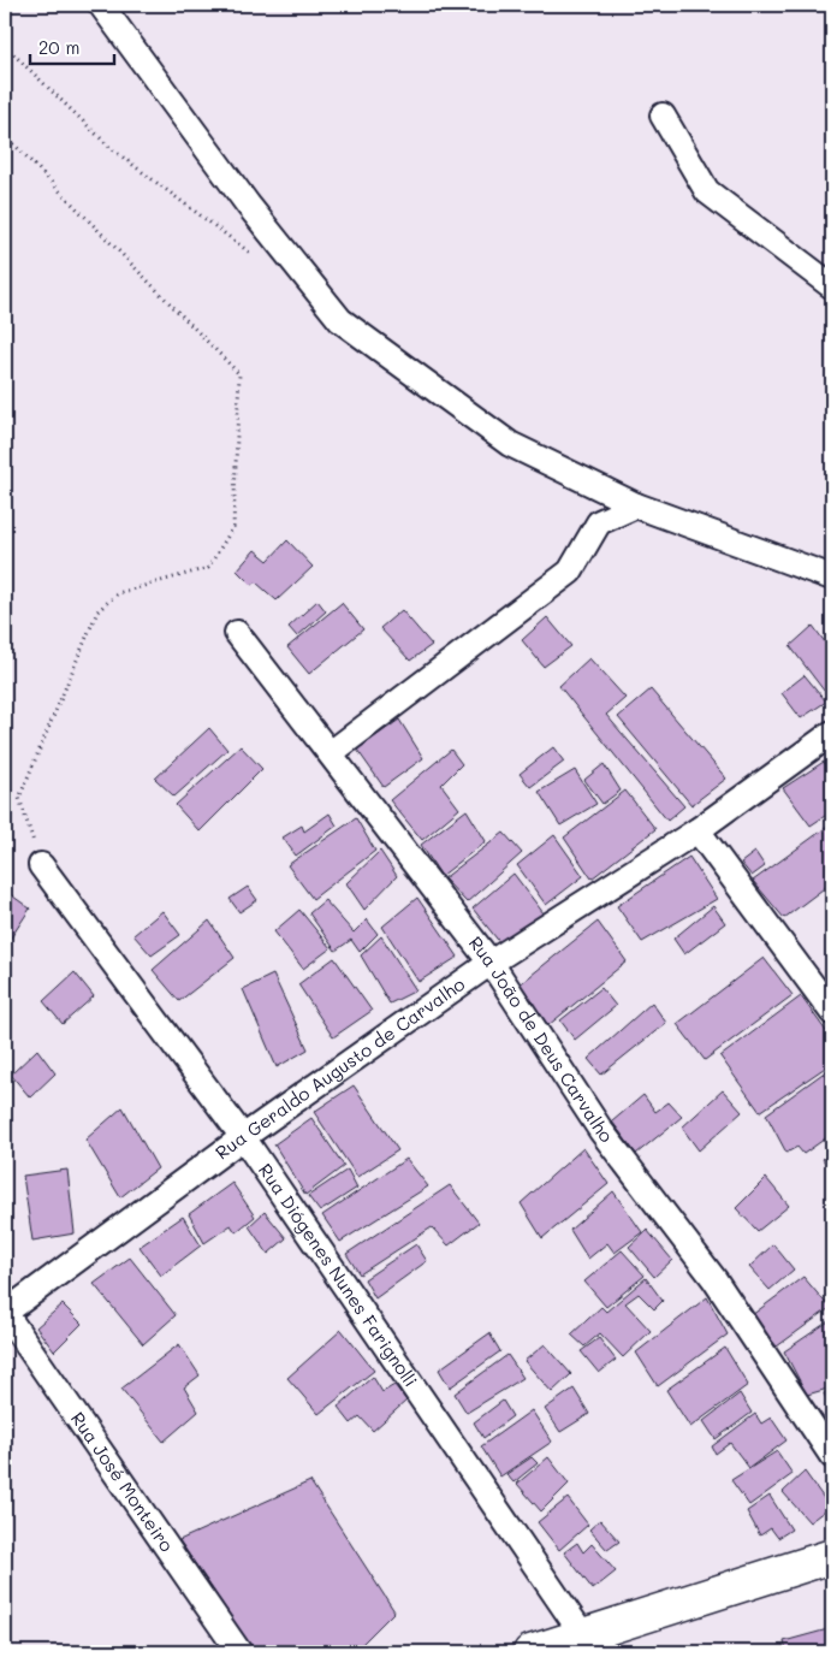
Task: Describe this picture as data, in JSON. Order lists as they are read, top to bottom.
{
  "streets": {
    "street": [
      "Rua João de Deus Carvalho",
      "Rua Geraldo Augusto de Carvalho",
      "Rua Diógenes Nunes Farignolli",
      "Rua José Monteiro"
    ]
  },
  "crossings": [
    ["Rua João de Deus Carvalho", "Rua Geraldo Augusto de Carvalho"],
    ["Rua Geraldo Augusto de Carvalho", "Rua Diógenes Nunes Farignolli"],
    ["Rua Geraldo Augusto de Carvalho", "Rua José Monteiro"]
  ],
  "scale_bar": "20 m"
}
